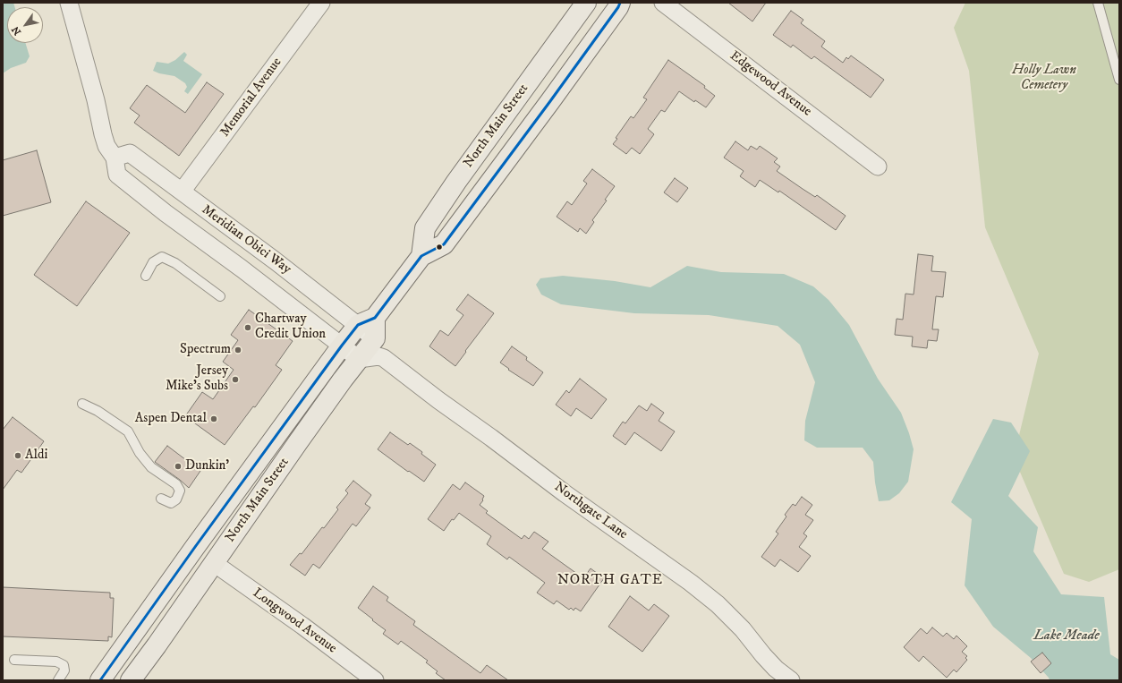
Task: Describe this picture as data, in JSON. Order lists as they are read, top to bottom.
{
  "streets": {
    "main road": ["North Main Street"],
    "street": [
      "Edgewood Avenue",
      "Memorial Avenue",
      "Meridian Obici Way",
      "Northgate Lane",
      "Longwood Avenue"
    ]
  },
  "crossings": [
    ["Memorial Avenue", "Meridian Obici Way"],
    ["North Main Street", "Meridian Obici Way"],
    ["North Main Street", "Northgate Lane"],
    ["North Main Street", "Longwood Avenue"]
  ],
  "districts": ["NORTH GATE"],
  "water": ["Lake Meade"],
  "parks": ["Holly Lawn Cemetery"],
  "places": [
    "Chartway Credit Union",
    "Spectrum",
    "Jersey Mike's Subs",
    "Aspen Dental",
    "Aldi",
    "Dunkin'"
  ],
  "north": "bottom left"
}
